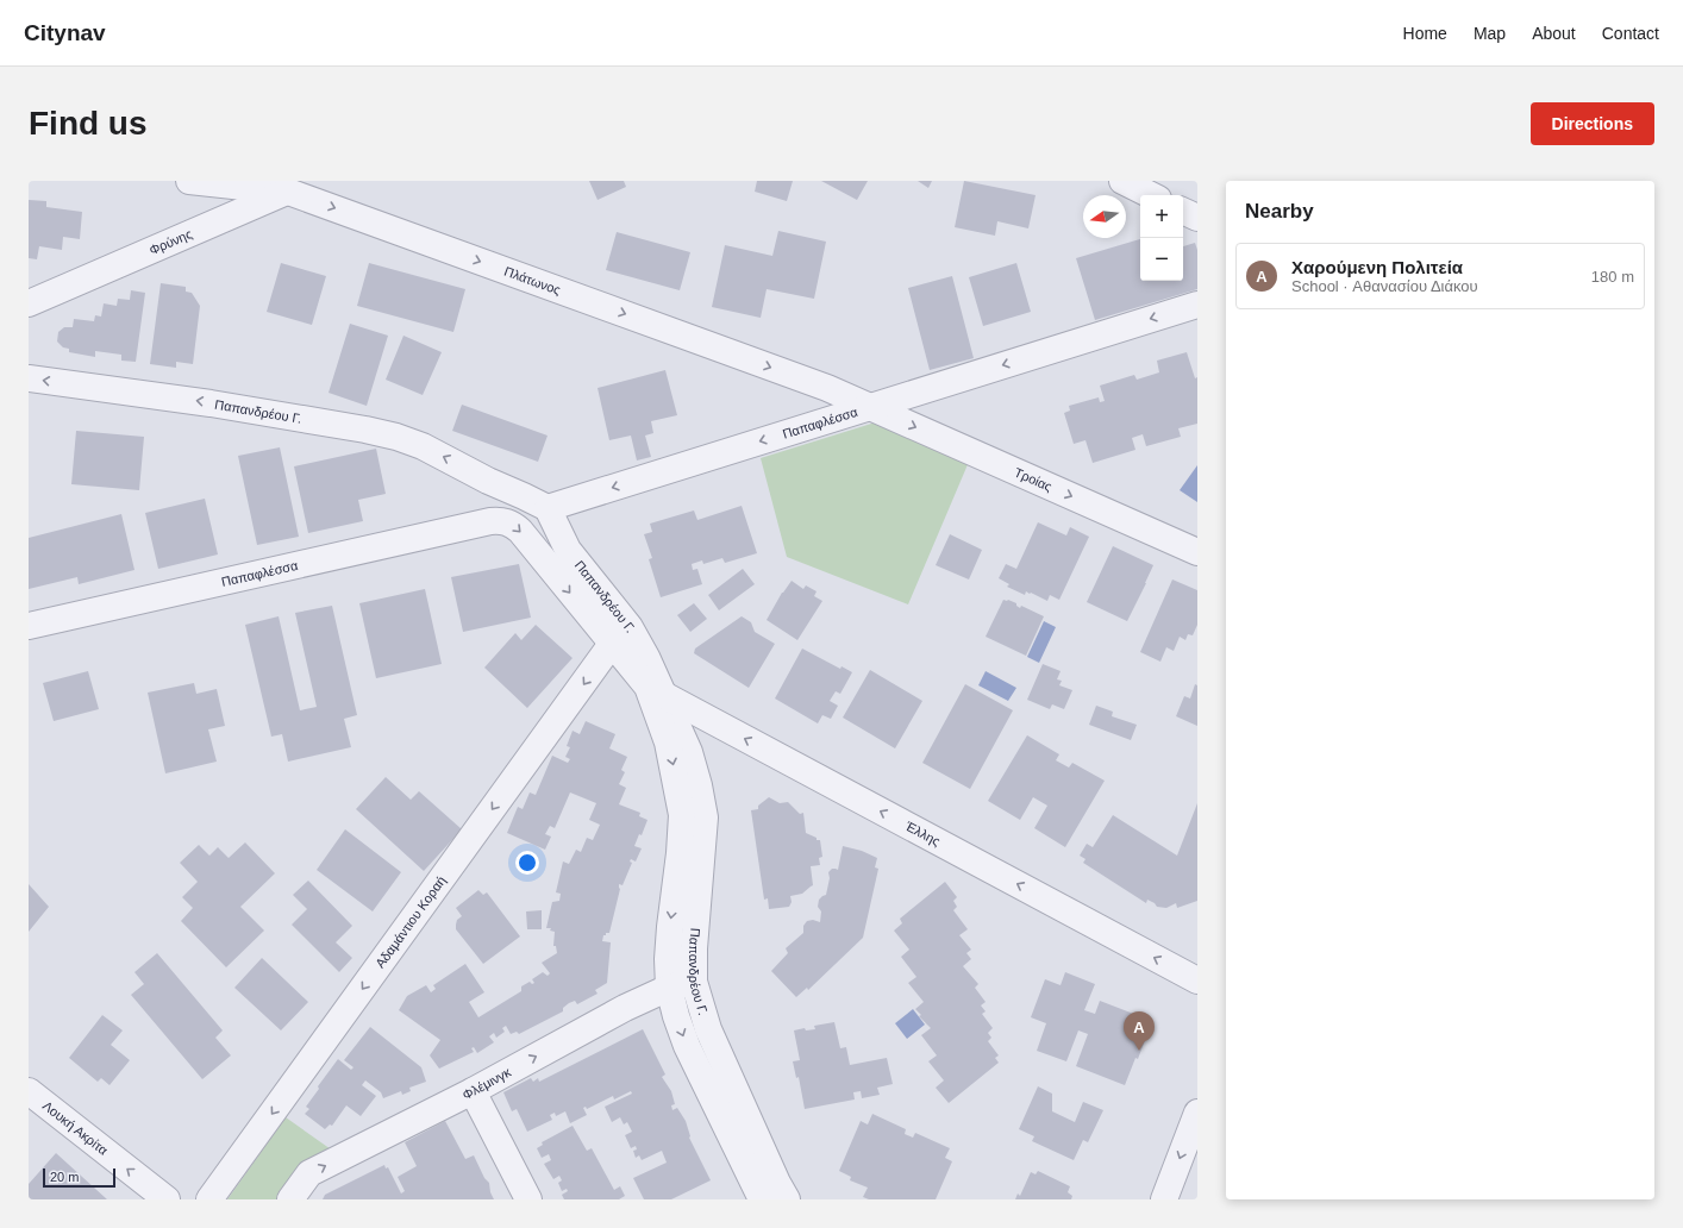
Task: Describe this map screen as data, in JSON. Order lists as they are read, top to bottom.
{
  "streets": {
    "street": [
      "Φρύνης",
      "Πλάτωνος",
      "Παπανδρέου Γ.",
      "Παπαφλέσσα",
      "Τροίας",
      "Έλλης",
      "Αδαμάντιου Κοραή",
      "Φλέμινγκ",
      "Λουκή Ακρίτα"
    ]
  },
  "crossings": [
    ["Φρύνης", "Πλάτωνος"],
    ["Πλάτωνος", "Παπαφλέσσα"],
    ["Πλάτωνος", "Τροίας"],
    ["Παπανδρέου Γ.", "Παπαφλέσσα"],
    ["Παπανδρέου Γ.", "Έλλης"],
    ["Παπανδρέου Γ.", "Αδαμάντιου Κοραή"],
    ["Παπανδρέου Γ.", "Φλέμινγκ"],
    ["Παπαφλέσσα", "Τροίας"]
  ],
  "one_way": [
    "Πλάτωνος",
    "Παπαφλέσσα",
    "Τροίας",
    "Έλλης",
    "Αδαμάντιου Κοραή",
    "Φλέμινγκ",
    "Λουκή Ακρίτα"
  ],
  "scale_bar": "20 m",
  "north": "left",
  "page": {
    "header": "Citynav",
    "nav": [
      "Home",
      "Map",
      "About",
      "Contact"
    ],
    "buttons": "Directions",
    "title": "Find us",
    "heading": "Nearby",
    "map_buttons": ["+", "−"],
    "list": [
      {
        "mark": "A",
        "name": "Χαρούμενη Πολιτεία",
        "note": "School · Αθανασίου Διάκου",
        "value": "180 m"
      }
    ],
    "pins": "A",
    "scale": "20 m"
  }
}
